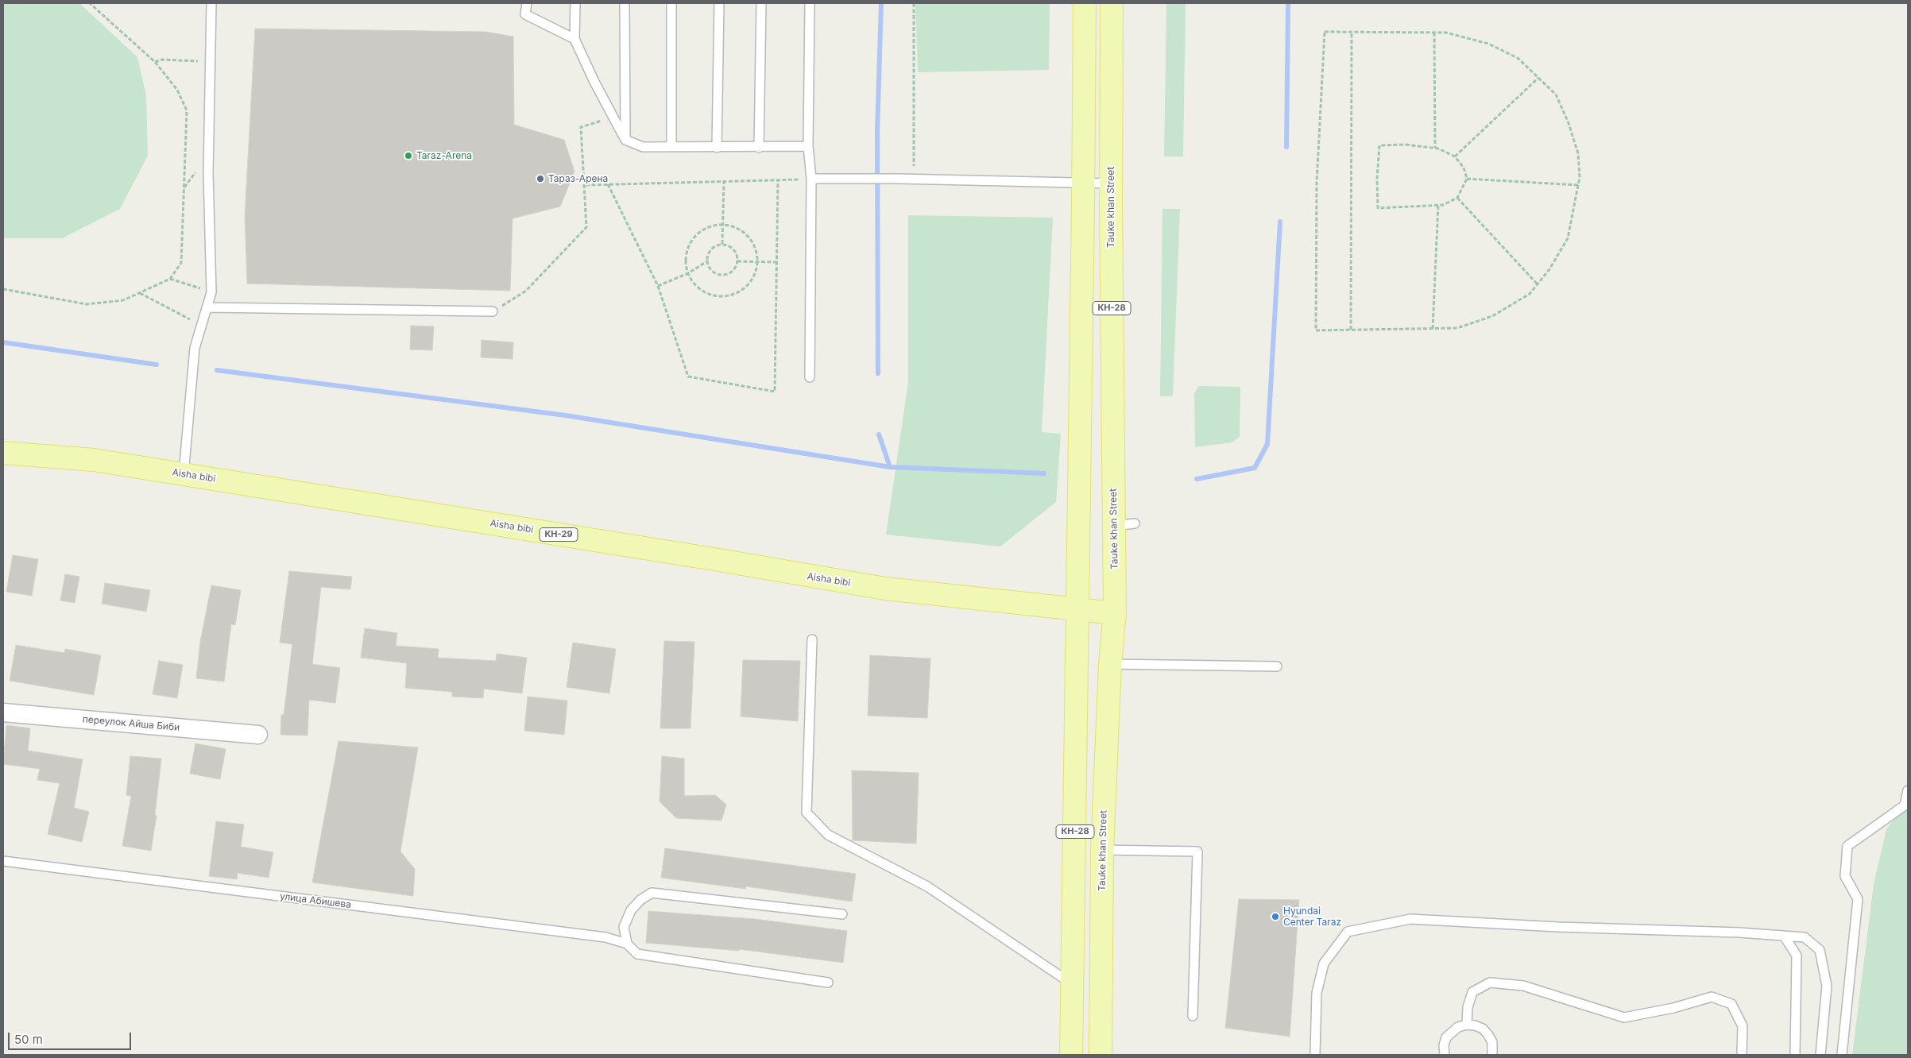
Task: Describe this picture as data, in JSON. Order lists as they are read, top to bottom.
{
  "streets": {
    "main road": [
      "Tauke khan Street",
      "КН-28",
      "Aisha bibi",
      "КН-29"
    ],
    "street": ["переулок Айша Биби"],
    "lane": ["улица Абишева"]
  },
  "crossings": [
    ["Tauke khan Street", "Aisha bibi"],
    ["КН-28", "Aisha bibi"]
  ],
  "places": ["Taraz-Arena", "Тараз-Арена", "Hyundai Center Taraz"],
  "scale_bar": "50 m"
}
